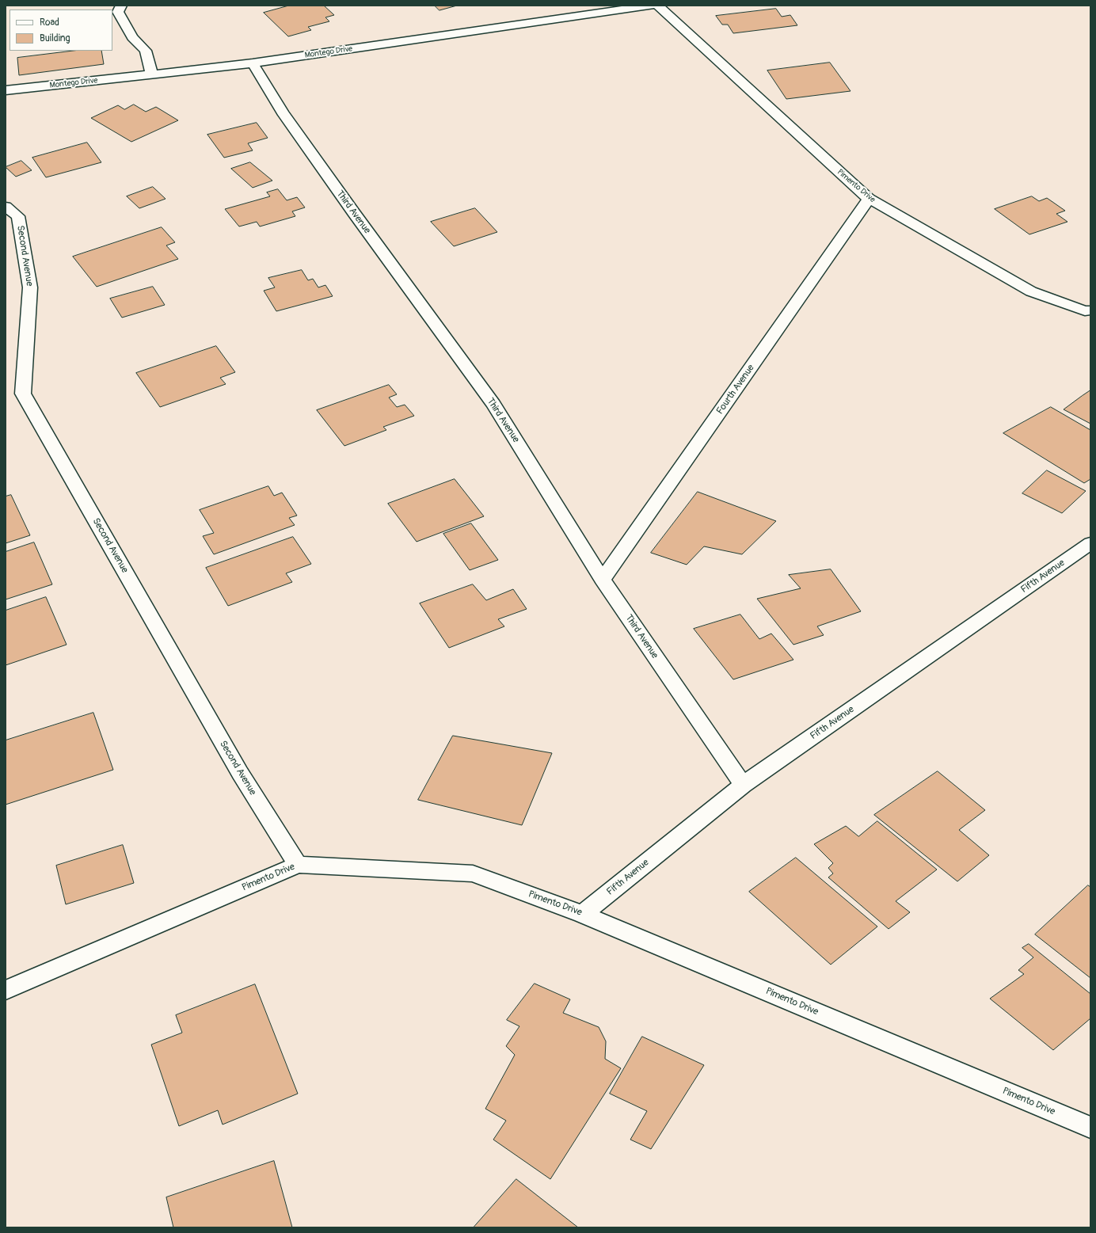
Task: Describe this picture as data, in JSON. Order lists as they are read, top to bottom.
{
  "streets": {
    "street": [
      "Montego Drive",
      "Pimento Drive",
      "Third Avenue",
      "Second Avenue",
      "Fourth Avenue",
      "Fifth Avenue"
    ]
  },
  "crossings": [
    ["Montego Drive", "Third Avenue"],
    ["Pimento Drive", "Second Avenue"],
    ["Pimento Drive", "Fourth Avenue"],
    ["Pimento Drive", "Fifth Avenue"],
    ["Third Avenue", "Fourth Avenue"],
    ["Third Avenue", "Fifth Avenue"]
  ],
  "legend": ["Road", "Building"]
}
